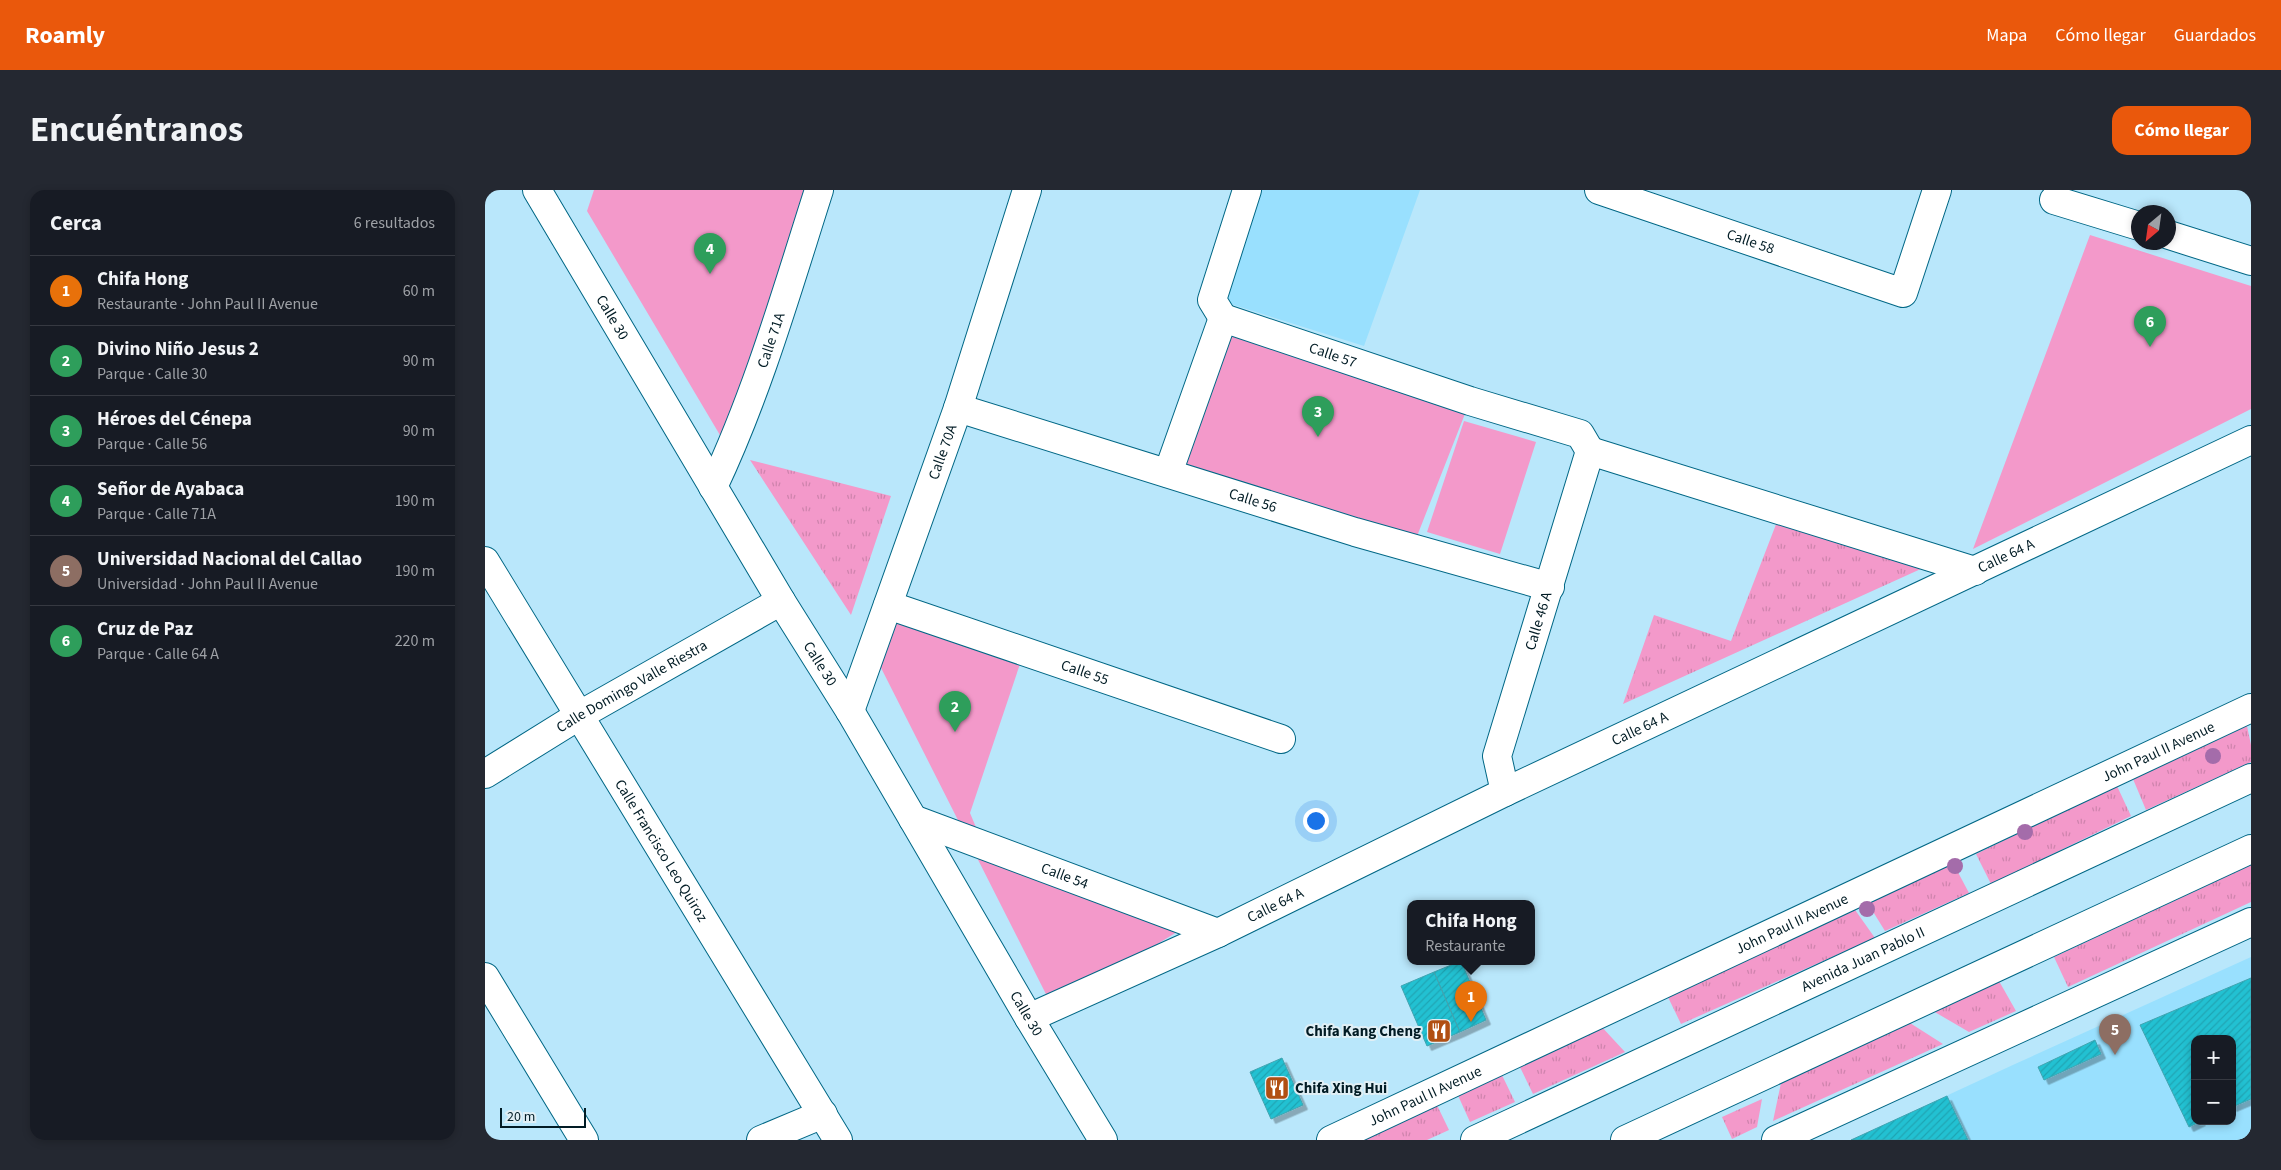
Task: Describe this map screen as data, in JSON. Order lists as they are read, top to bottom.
{
  "streets": {
    "street": [
      "Calle 58",
      "Calle 30",
      "Calle 71A",
      "Calle 57",
      "Calle 70A",
      "Calle 56",
      "Calle 64 A",
      "Calle 46 A",
      "Calle 55",
      "Calle Domingo Valle Riestra",
      "John Paul II Avenue",
      "Calle Francisco Leo Quiroz",
      "Calle 54",
      "Avenida Juan Pablo II"
    ]
  },
  "crossings": [
    ["Calle 30", "Calle 71A"],
    ["Calle 30", "Calle 70A"],
    ["Calle 30", "Calle 64 A"],
    ["Calle 30", "Calle Domingo Valle Riestra"],
    ["Calle 30", "Calle 54"],
    ["Calle 57", "Calle 46 A"],
    ["Calle 70A", "Calle 56"],
    ["Calle 70A", "Calle 55"],
    ["Calle 56", "Calle 46 A"],
    ["Calle 64 A", "Calle 46 A"],
    ["Calle 64 A", "Calle 54"],
    ["Calle Domingo Valle Riestra", "Calle Francisco Leo Quiroz"]
  ],
  "places": {
    "restaurant": ["Chifa Kang Cheng", "Chifa Xing Hui"]
  },
  "scale_bar": "20 m",
  "north": "bottom left",
  "page": {
    "header": "Roamly",
    "nav": ["Mapa", "Cómo llegar", "Guardados"],
    "title": "Encuéntranos",
    "buttons": "Cómo llegar",
    "heading": ["Cerca", "6 resultados"],
    "pins": [
      "4",
      "6",
      "3",
      "2",
      "1",
      "5"
    ],
    "list": [
      {
        "mark": "1",
        "name": "Chifa Hong",
        "note": "Restaurante · John Paul II Avenue",
        "value": "60 m"
      },
      {
        "mark": "2",
        "name": "Divino Niño Jesus 2",
        "note": "Parque · Calle 30",
        "value": "90 m"
      },
      {
        "mark": "3",
        "name": "Héroes del Cénepa",
        "note": "Parque · Calle 56",
        "value": "90 m"
      },
      {
        "mark": "4",
        "name": "Señor de Ayabaca",
        "note": "Parque · Calle 71A",
        "value": "190 m"
      },
      {
        "mark": "5",
        "name": "Universidad Nacional del Callao",
        "note": "Universidad · John Paul II Avenue",
        "value": "190 m"
      },
      {
        "mark": "6",
        "name": "Cruz de Paz",
        "note": "Parque · Calle 64 A",
        "value": "220 m"
      }
    ],
    "popup": ["Chifa Hong", "Restaurante"],
    "map_buttons": ["+", "−"],
    "scale": "20 m"
  }
}
